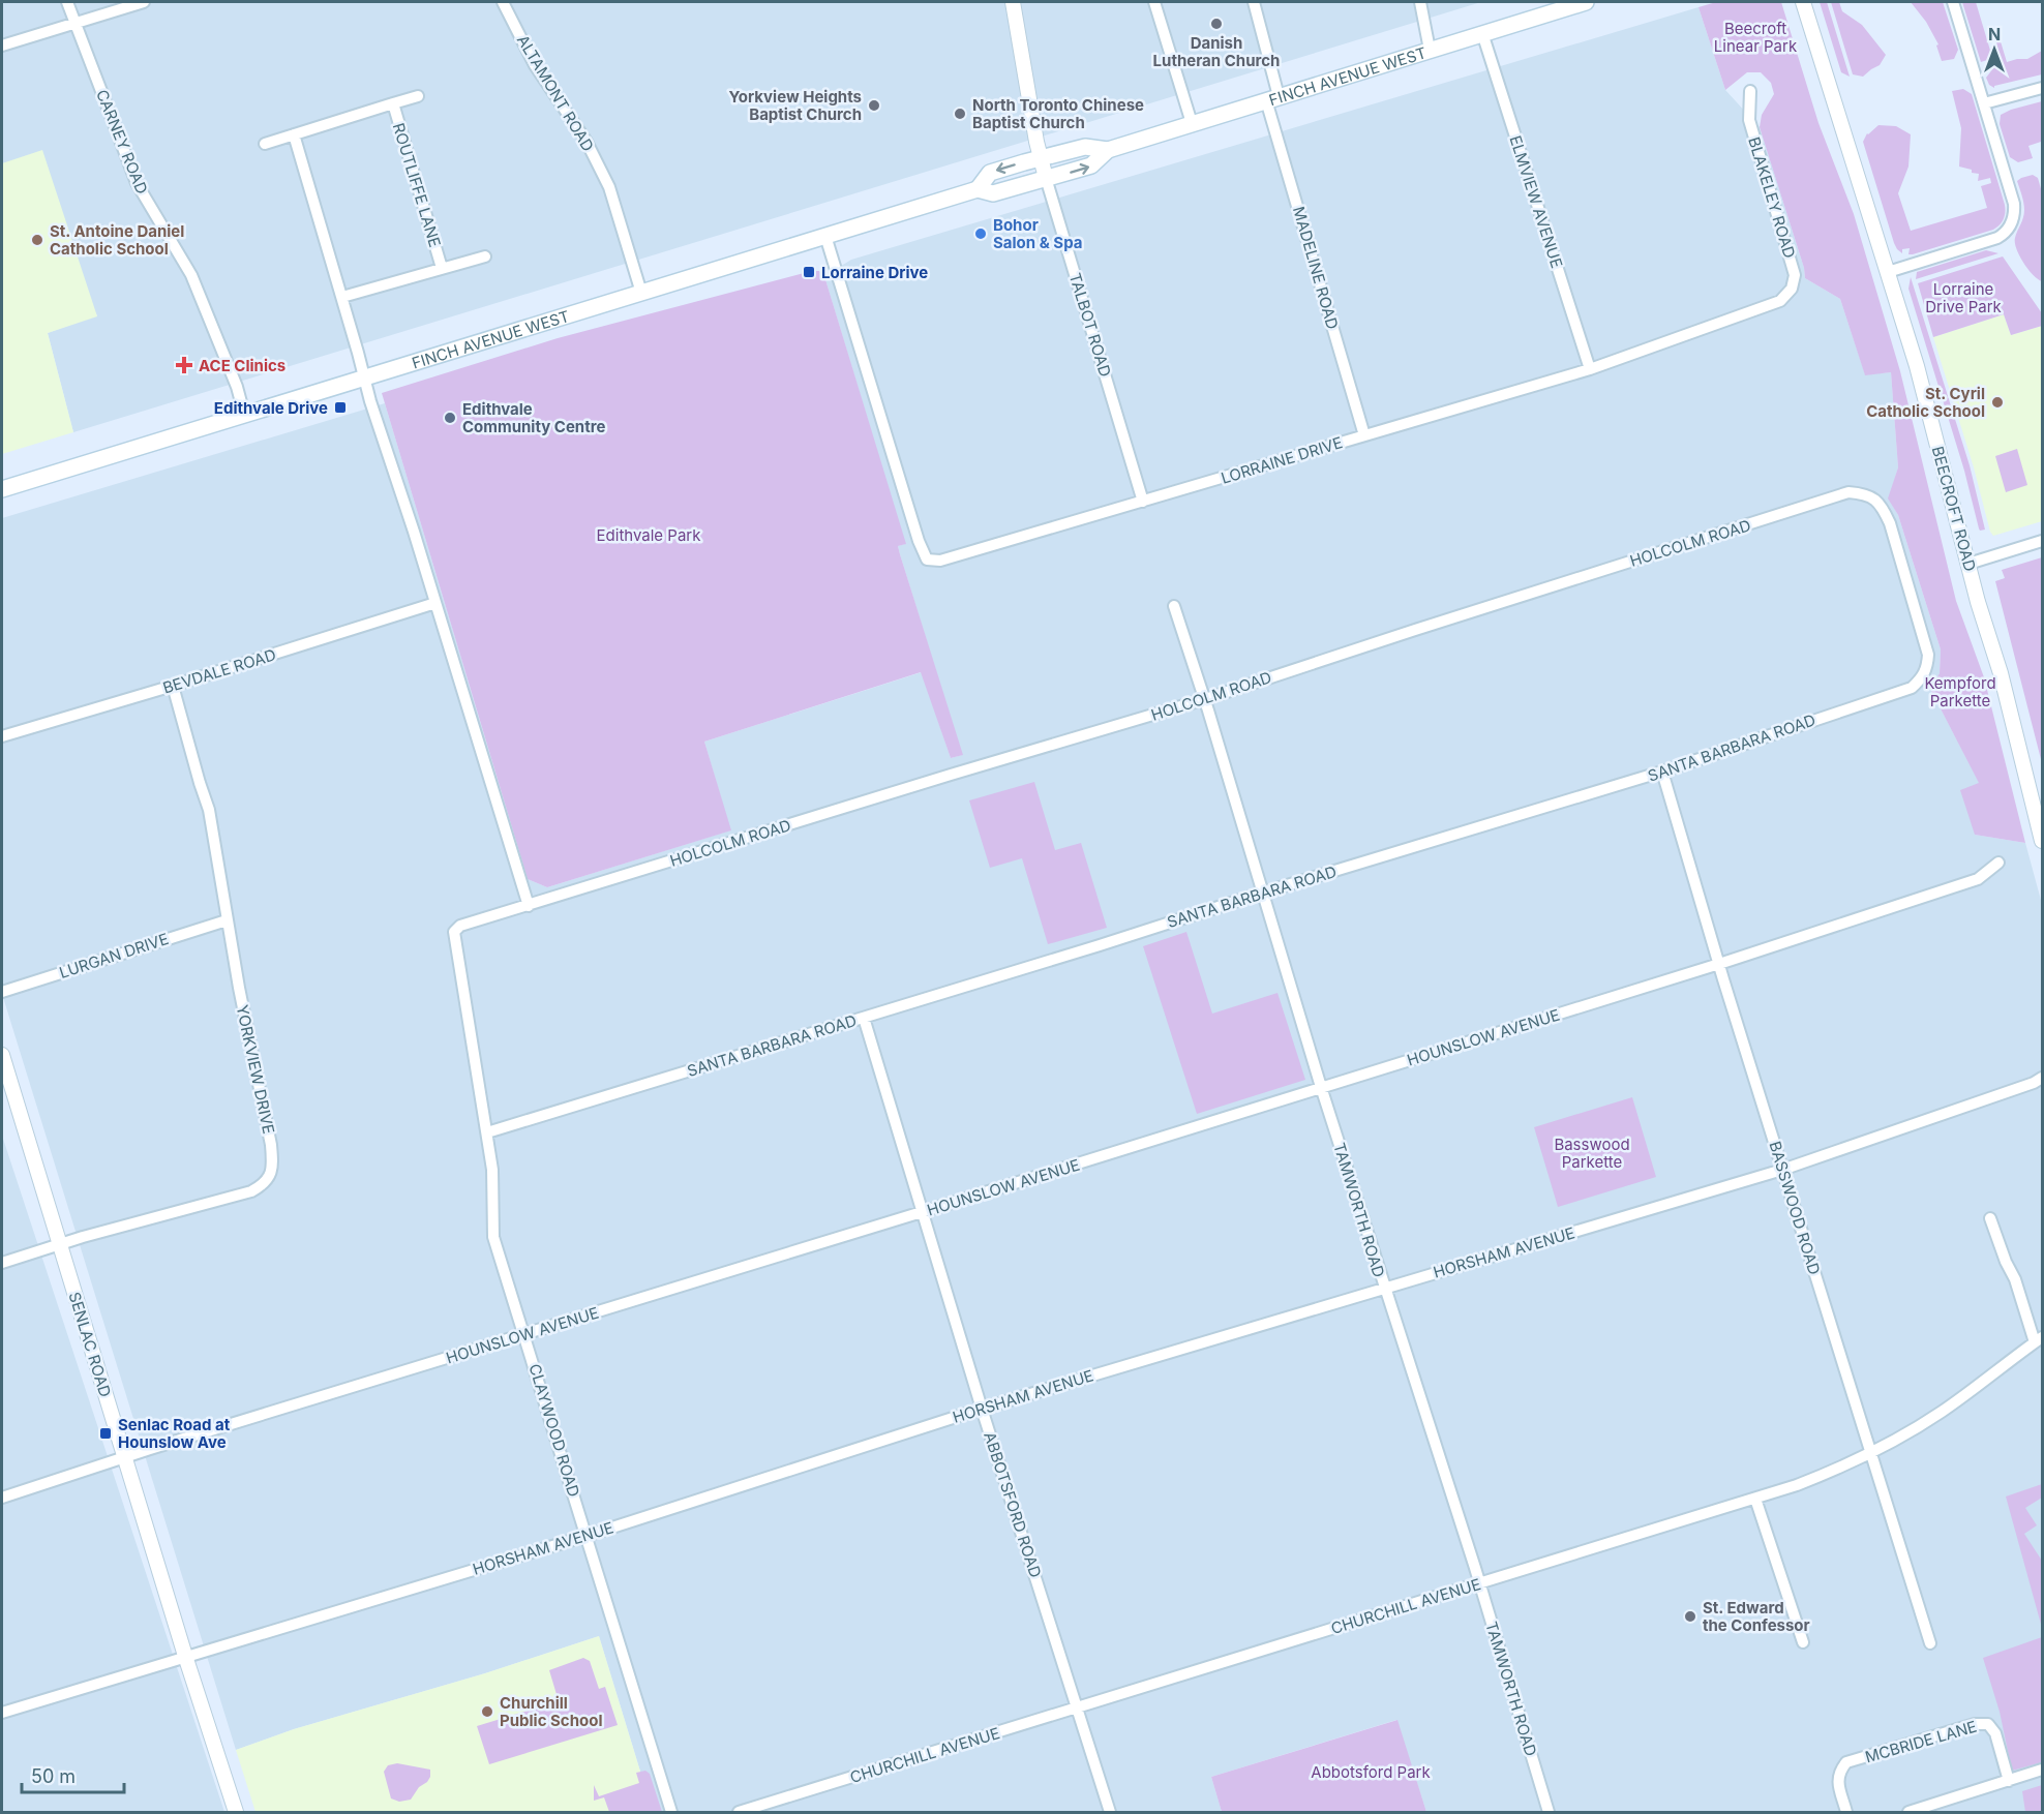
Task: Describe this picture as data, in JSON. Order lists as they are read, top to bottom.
{
  "streets": {
    "main road": ["FINCH AVENUE WEST"],
    "street": [
      "ALTAMONT ROAD",
      "CARNEY ROAD",
      "ROUTLIFFE LANE",
      "BLAKELEY ROAD",
      "ELMVIEW AVENUE",
      "MADELINE ROAD",
      "TALBOT ROAD",
      "LORRAINE DRIVE",
      "BEECROFT ROAD",
      "HOLCOLM ROAD",
      "BEVDALE ROAD",
      "SANTA BARBARA ROAD",
      "LURGAN DRIVE",
      "HOUNSLOW AVENUE",
      "YORKVIEW DRIVE",
      "BASSWOOD ROAD",
      "TAMWORTH ROAD",
      "HORSHAM AVENUE",
      "SENLAC ROAD",
      "CLAYWOOD ROAD",
      "ABBOTSFORD ROAD",
      "CHURCHILL AVENUE",
      "MCBRIDE LANE"
    ]
  },
  "crossings": [
    ["FINCH AVENUE WEST", "ALTAMONT ROAD"],
    ["FINCH AVENUE WEST", "CARNEY ROAD"],
    ["FINCH AVENUE WEST", "ELMVIEW AVENUE"],
    ["FINCH AVENUE WEST", "MADELINE ROAD"],
    ["FINCH AVENUE WEST", "TALBOT ROAD"],
    ["FINCH AVENUE WEST", "LORRAINE DRIVE"],
    ["BLAKELEY ROAD", "LORRAINE DRIVE"],
    ["ELMVIEW AVENUE", "LORRAINE DRIVE"],
    ["MADELINE ROAD", "LORRAINE DRIVE"],
    ["TALBOT ROAD", "LORRAINE DRIVE"],
    ["HOLCOLM ROAD", "SANTA BARBARA ROAD"],
    ["HOLCOLM ROAD", "TAMWORTH ROAD"],
    ["HOLCOLM ROAD", "CLAYWOOD ROAD"],
    ["BEVDALE ROAD", "YORKVIEW DRIVE"],
    ["SANTA BARBARA ROAD", "BASSWOOD ROAD"],
    ["SANTA BARBARA ROAD", "TAMWORTH ROAD"],
    ["SANTA BARBARA ROAD", "CLAYWOOD ROAD"],
    ["SANTA BARBARA ROAD", "ABBOTSFORD ROAD"],
    ["LURGAN DRIVE", "YORKVIEW DRIVE"],
    ["HOUNSLOW AVENUE", "BASSWOOD ROAD"],
    ["HOUNSLOW AVENUE", "TAMWORTH ROAD"],
    ["HOUNSLOW AVENUE", "SENLAC ROAD"],
    ["HOUNSLOW AVENUE", "CLAYWOOD ROAD"],
    ["HOUNSLOW AVENUE", "ABBOTSFORD ROAD"],
    ["YORKVIEW DRIVE", "SENLAC ROAD"],
    ["BASSWOOD ROAD", "HORSHAM AVENUE"],
    ["BASSWOOD ROAD", "CHURCHILL AVENUE"],
    ["TAMWORTH ROAD", "HORSHAM AVENUE"],
    ["TAMWORTH ROAD", "CHURCHILL AVENUE"],
    ["HORSHAM AVENUE", "SENLAC ROAD"],
    ["HORSHAM AVENUE", "CLAYWOOD ROAD"],
    ["HORSHAM AVENUE", "ABBOTSFORD ROAD"],
    ["ABBOTSFORD ROAD", "CHURCHILL AVENUE"]
  ],
  "parks": [
    "Beecroft Linear Park",
    "Lorraine Drive Park",
    "Edithvale Park",
    "Kempford Parkette",
    "Basswood Parkette",
    "Abbotsford Park"
  ],
  "places": {
    "other": [
      "Danish Lutheran Church",
      "Yorkview Heights Baptist Church",
      "North Toronto Chinese Baptist Church",
      "Bohor Salon & Spa",
      "St. Antoine Daniel Catholic School",
      "St. Cyril Catholic School",
      "Edithvale Community Centre",
      "St. Edward the Confessor",
      "Churchill Public School"
    ],
    "transit": ["Lorraine Drive", "Edithvale Drive", "Senlac Road at Hounslow Ave"],
    "health": ["ACE Clinics"]
  },
  "scale_bar": "50 m",
  "north": "top"
}
